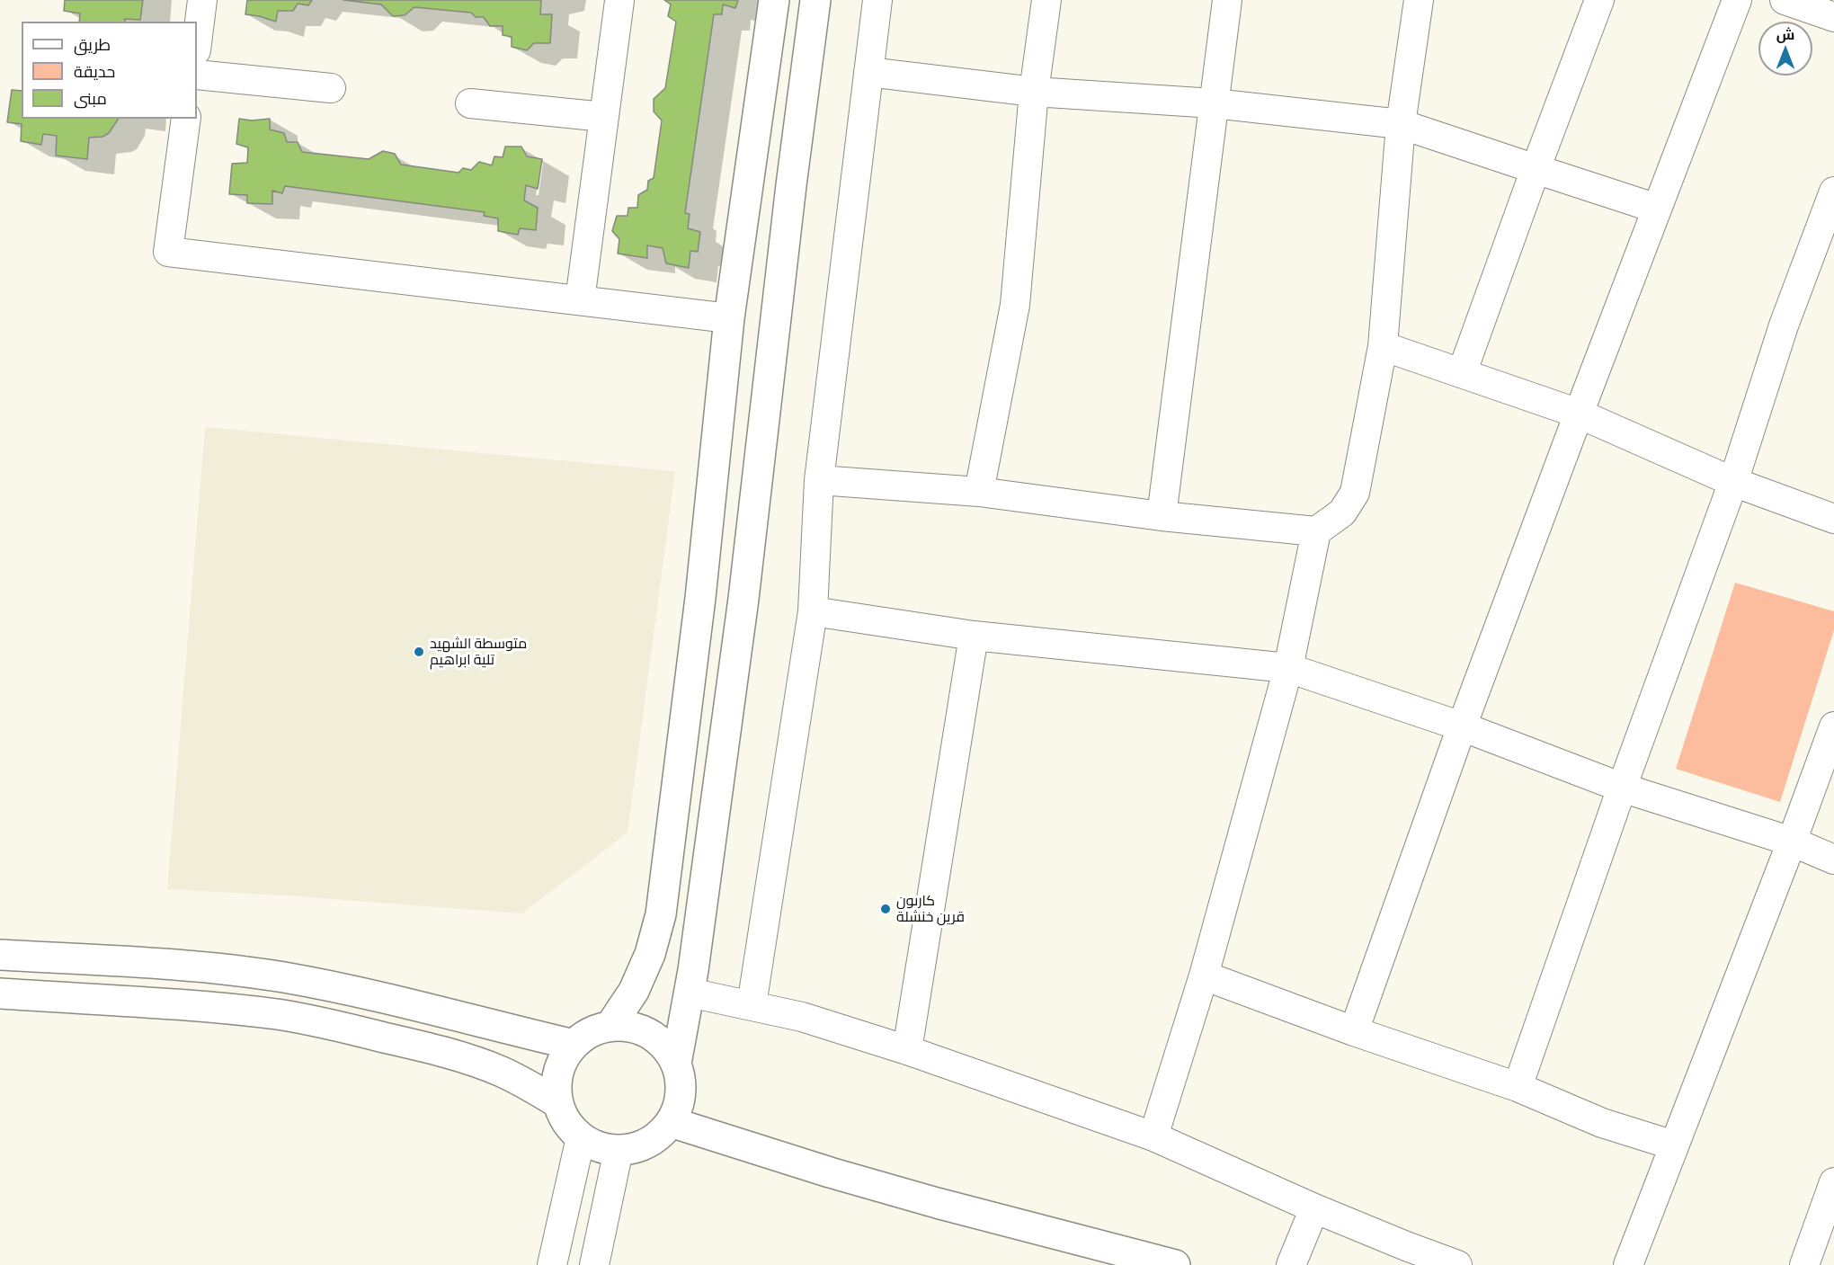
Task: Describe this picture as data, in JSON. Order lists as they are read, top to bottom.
{
  "places": ["متوسطة الشهيد تلية ابراهيم", "كاربون قرين خنشلة"],
  "legend": ["طريق", "حديقة", "مبنى"],
  "north": "top"
}
